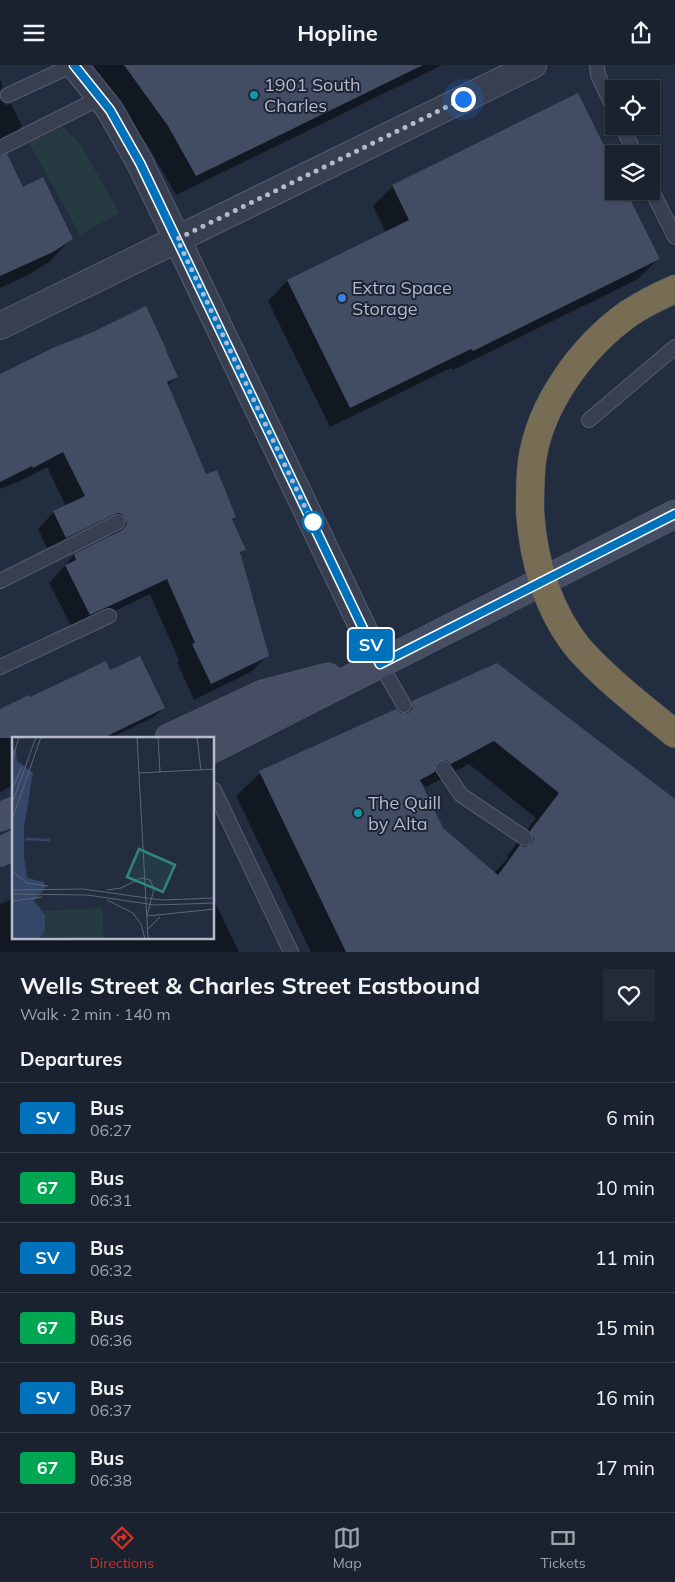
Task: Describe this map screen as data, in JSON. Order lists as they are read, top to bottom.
{
  "places": ["1901 South Charles", "Extra Space Storage", "The Quill by Alta"],
  "lines": ["bus line SV"],
  "page": {
    "header": "Hopline",
    "on_map": "SV",
    "heading": [
      ["Wells Street & Charles Street Eastbound", "Walk · 2 min · 140 m"],
      "Departures"
    ],
    "list": [
      {
        "mark": "SV",
        "name": "Bus",
        "note": "06:27",
        "value": "6 min"
      },
      {
        "mark": "67",
        "name": "Bus",
        "note": "06:31",
        "value": "10 min"
      },
      {
        "mark": "SV",
        "name": "Bus",
        "note": "06:32",
        "value": "11 min"
      },
      {
        "mark": "67",
        "name": "Bus",
        "note": "06:36",
        "value": "15 min"
      },
      {
        "mark": "SV",
        "name": "Bus",
        "note": "06:37",
        "value": "16 min"
      },
      {
        "mark": "67",
        "name": "Bus",
        "note": "06:38",
        "value": "17 min"
      }
    ],
    "tabs": ["Directions", "Map", "Tickets"]
  }
}
